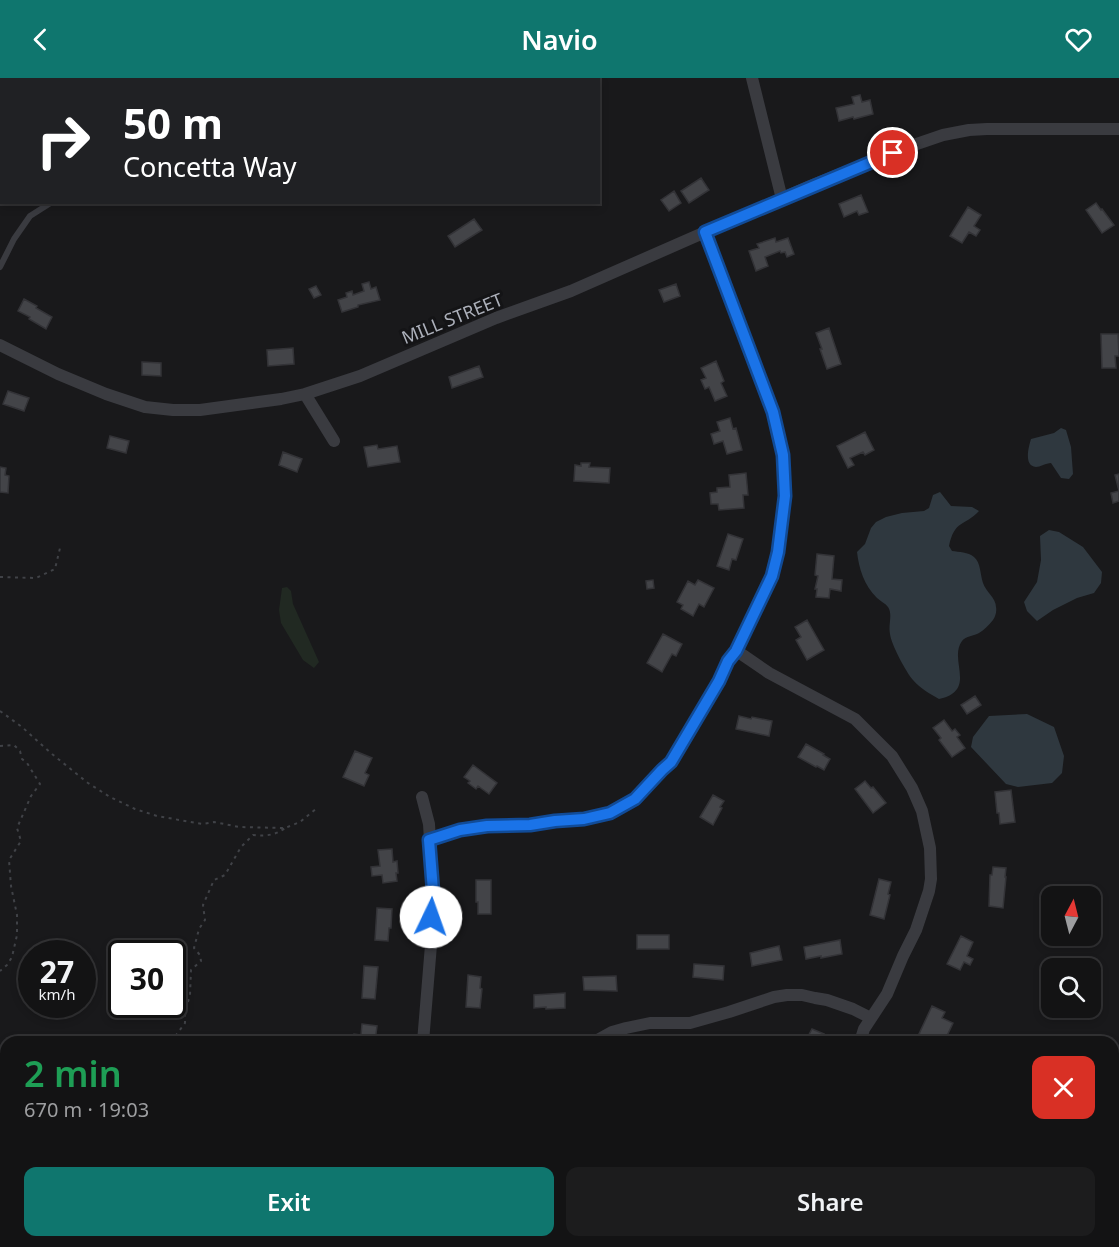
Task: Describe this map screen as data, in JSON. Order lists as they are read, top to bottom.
{
  "streets": {
    "street": ["MILL STREET"]
  },
  "north": "top",
  "page": {
    "header": "Navio",
    "turn": ["50 m", "Concetta Way"],
    "speed": "27 km/h",
    "limit": "30",
    "heading": ["2 min", "670 m · 19:03"],
    "buttons": ["Exit", "Share"]
  }
}
